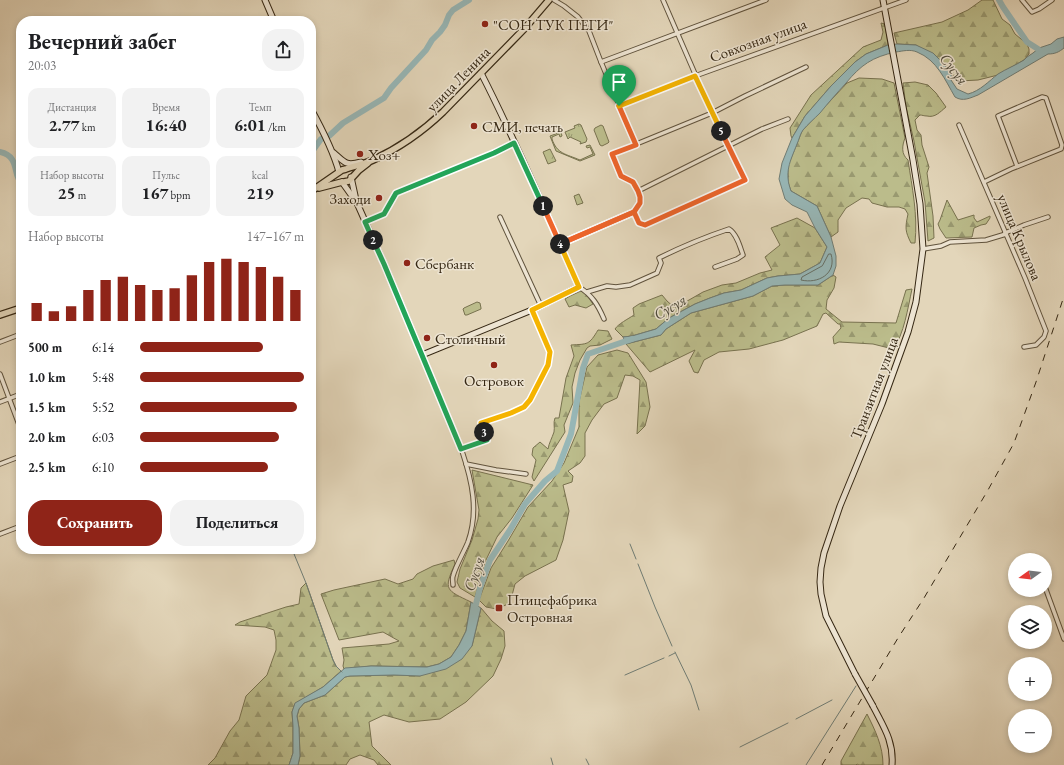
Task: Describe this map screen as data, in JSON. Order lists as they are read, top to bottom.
{
  "streets": {
    "main road": ["улица Ленина", "Транзитная улица"],
    "street": ["Совхозная улица", "улица Крылова"]
  },
  "crossings": [
    ["Совхозная улица", "Транзитная улица"]
  ],
  "water": ["Сусуя"],
  "places": {
    "other": [
      "\"СОН ТУК ПЕГИ\"",
      "СМИ, печать",
      "Хоз+",
      "Заходи",
      "Сбербанк",
      "Столичный",
      "Островок"
    ],
    "transit": ["Птицефабрика Островная"]
  },
  "north": "left",
  "page": {
    "heading": ["Вечерний забег", "20:03"],
    "stats": [
      ["Дистанция", "2.77 km"],
      ["Время", "16:40"],
      ["Темп", "6:01 /km"],
      ["Набор высоты", "25 m"],
      ["Пульс", "167 bpm"],
      ["kcal", "219"]
    ],
    "pins": [
      "5",
      "1",
      "2",
      "4",
      "3"
    ],
    "chart": ["Набор высоты", "147–167 m"],
    "list": [
      {
        "name": "500 m",
        "note": "6:14"
      },
      {
        "name": "1.0 km",
        "note": "5:48"
      },
      {
        "name": "1.5 km",
        "note": "5:52"
      },
      {
        "name": "2.0 km",
        "note": "6:03"
      },
      {
        "name": "2.5 km",
        "note": "6:10"
      }
    ],
    "buttons": ["Сохранить", "Поделиться"],
    "map_buttons": ["+", "−"]
  }
}
